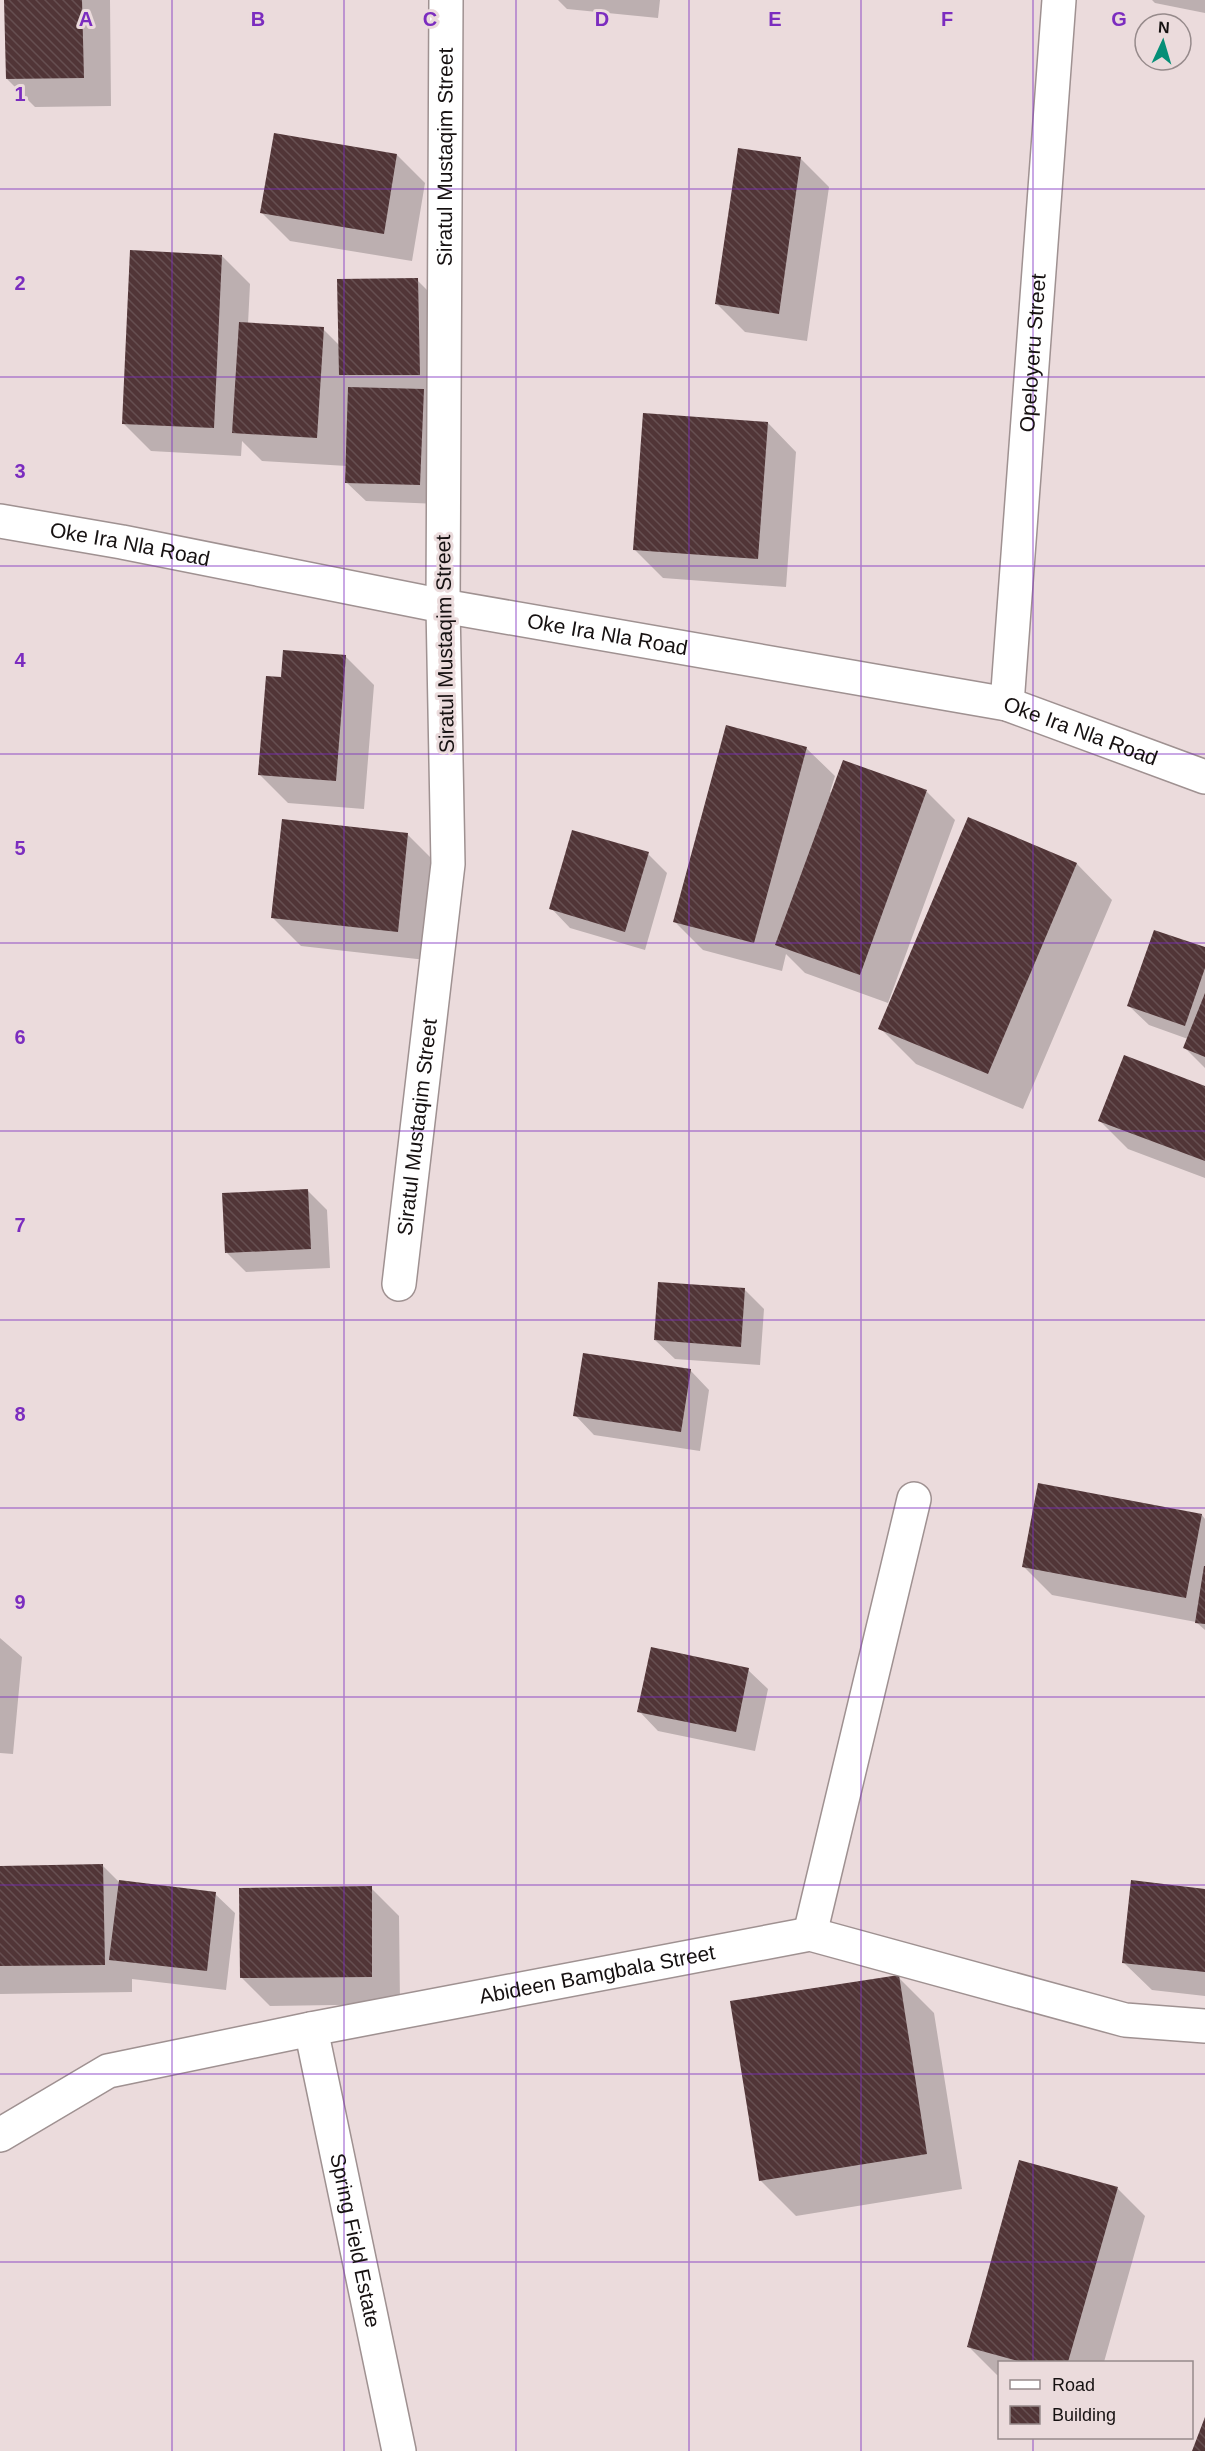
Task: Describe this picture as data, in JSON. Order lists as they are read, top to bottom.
{
  "streets": {
    "street": [
      "Siratul Mustaqim Street",
      "Opeloyeru Street",
      "Oke Ira Nla Road",
      "Abideen Bamgbala Street",
      "Spring Field Estate"
    ]
  },
  "crossings": [
    ["Siratul Mustaqim Street", "Oke Ira Nla Road"],
    ["Opeloyeru Street", "Oke Ira Nla Road"],
    ["Abideen Bamgbala Street", "Spring Field Estate"]
  ],
  "legend": ["Road", "Building"],
  "north": "top",
  "grid": {
    "columns": [
      "A",
      "B",
      "C",
      "D",
      "E",
      "F",
      "G"
    ],
    "rows": [
      "1",
      "2",
      "3",
      "4",
      "5",
      "6",
      "7",
      "8",
      "9"
    ]
  }
}
